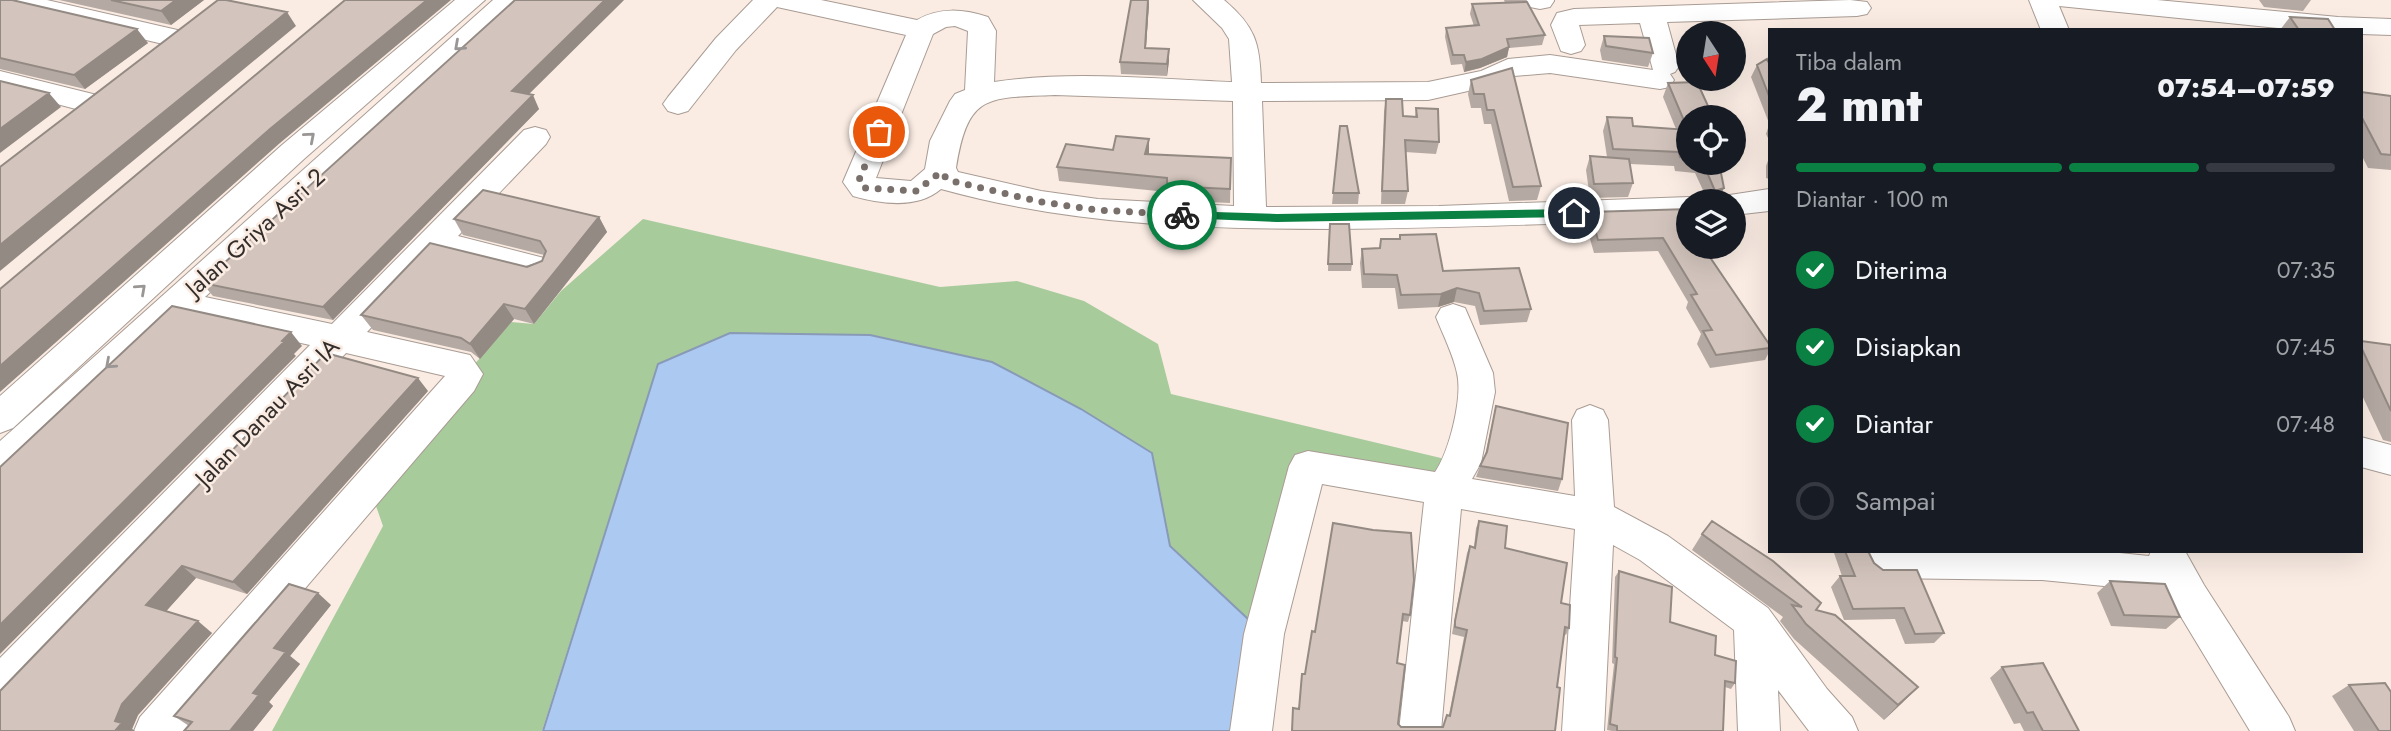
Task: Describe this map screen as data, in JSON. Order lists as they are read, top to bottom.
{
  "streets": {
    "street": ["Jalan Griya Asri 2", "Jalan Danau Asri IA"]
  },
  "north": "bottom",
  "page": {
    "heading": ["2 mnt", "Tiba dalam", "07:54–07:59"],
    "bar": "Diantar · 100 m",
    "list": [
      ["Diterima", "07:35"],
      ["Disiapkan", "07:45"],
      ["Diantar", "07:48"],
      "Sampai"
    ]
  }
}
